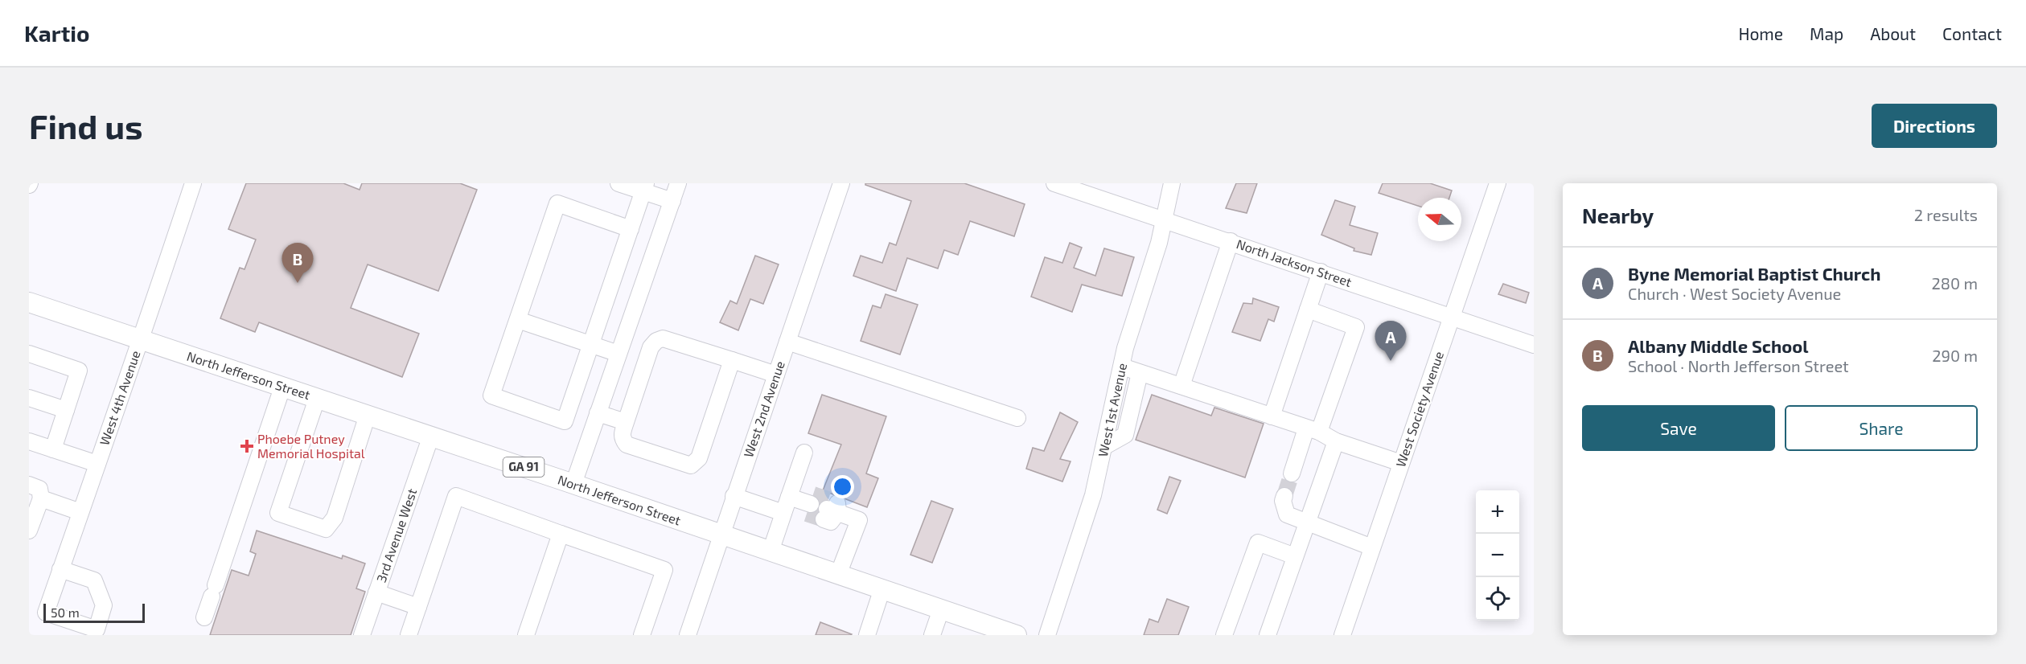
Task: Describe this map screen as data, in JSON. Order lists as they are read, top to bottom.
{
  "streets": {
    "main road": ["North Jefferson Street", "GA 91"],
    "street": [
      "North Jackson Street",
      "West 4th Avenue",
      "West 2nd Avenue",
      "West Society Avenue",
      "West 1st Avenue",
      "3rd Avenue West"
    ]
  },
  "crossings": [
    ["North Jackson Street", "West Society Avenue"],
    ["North Jackson Street", "West 1st Avenue"],
    ["North Jefferson Street", "West 4th Avenue"],
    ["North Jefferson Street", "West 2nd Avenue"],
    ["North Jefferson Street", "3rd Avenue West"]
  ],
  "places": {
    "health": ["Phoebe Putney Memorial Hospital"]
  },
  "scale_bar": "50 m",
  "north": "left",
  "page": {
    "header": "Kartio",
    "nav": [
      "Home",
      "Map",
      "About",
      "Contact"
    ],
    "buttons": [
      "Directions",
      ["Save", "Share"]
    ],
    "title": "Find us",
    "heading": ["Nearby", "2 results"],
    "pins": ["B", "A"],
    "list": [
      {
        "mark": "A",
        "name": "Byne Memorial Baptist Church",
        "note": "Church · West Society Avenue",
        "value": "280 m"
      },
      {
        "mark": "B",
        "name": "Albany Middle School",
        "note": "School · North Jefferson Street",
        "value": "290 m"
      }
    ],
    "map_buttons": ["+", "−"],
    "scale": "50 m"
  }
}
